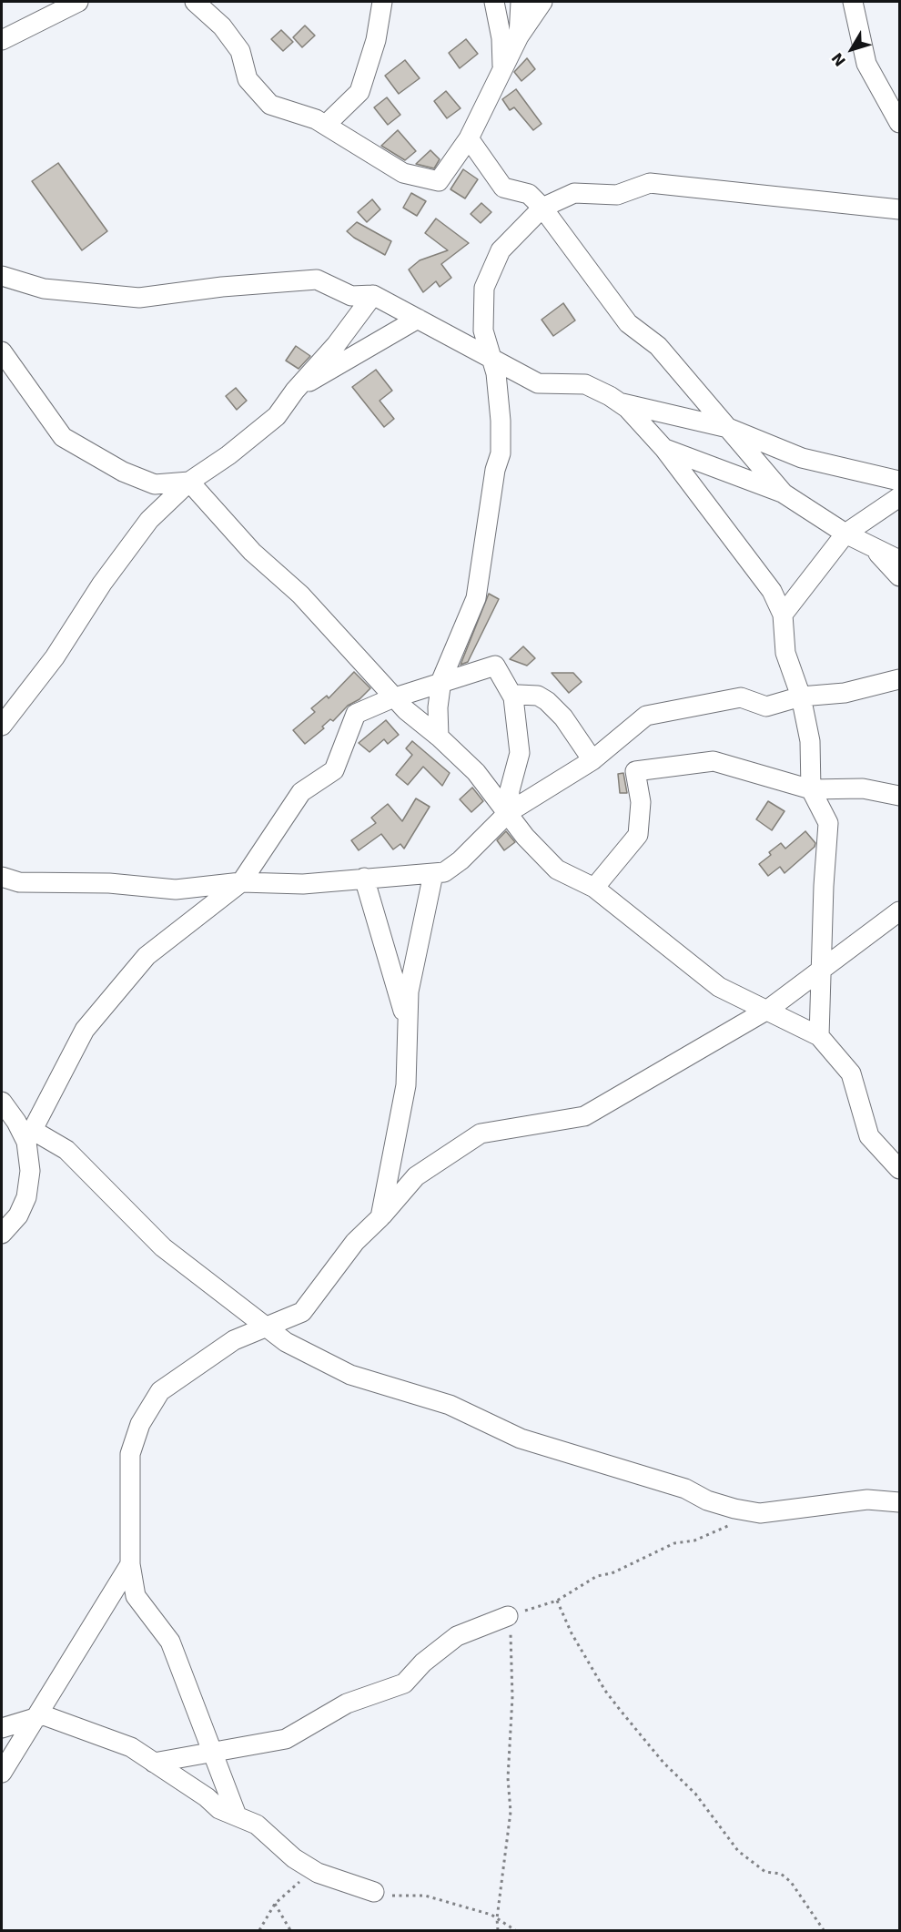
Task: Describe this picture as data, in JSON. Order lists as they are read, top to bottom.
{
  "north": "bottom left"
}
